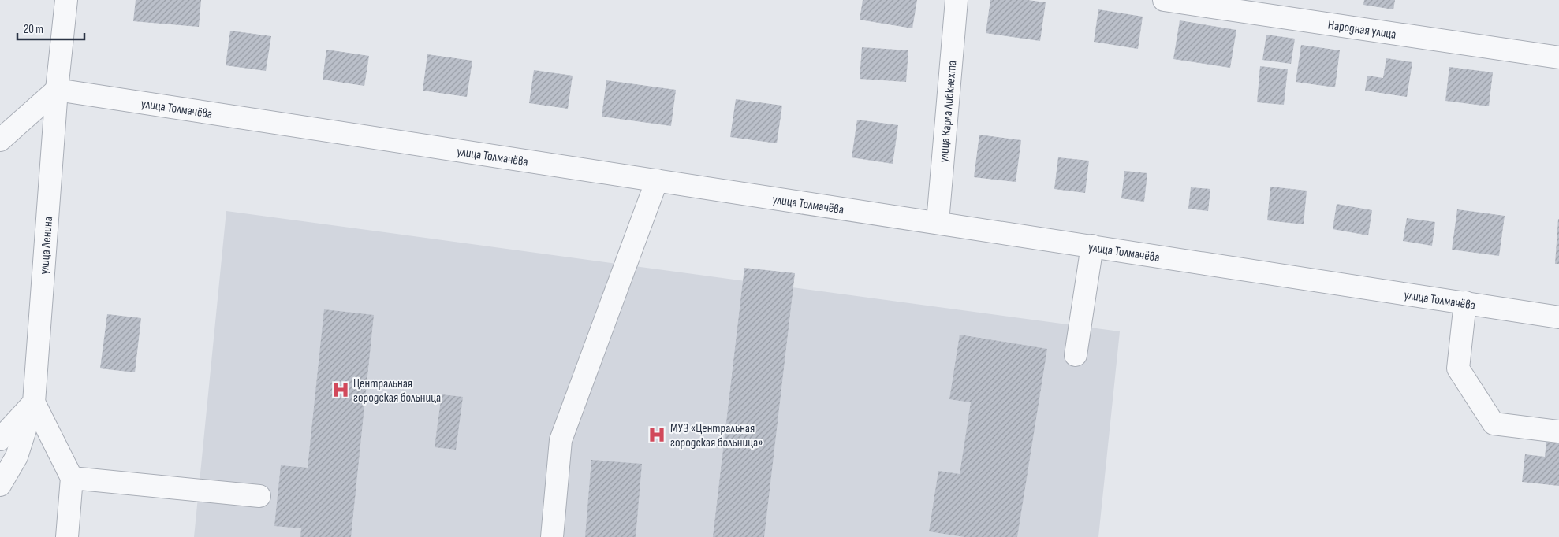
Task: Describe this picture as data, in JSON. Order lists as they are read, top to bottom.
{
  "streets": {
    "street": [
      "Народная улица",
      "улица Толмачёва",
      "улица Карла Либкнехта",
      "улица Ленина"
    ]
  },
  "crossings": [
    ["улица Толмачёва", "улица Карла Либкнехта"],
    ["улица Толмачёва", "улица Ленина"]
  ],
  "places": {
    "hospital": ["Центральная городская больница", "МУЗ «Центральная городская больница»"]
  },
  "scale_bar": "20 m"
}
